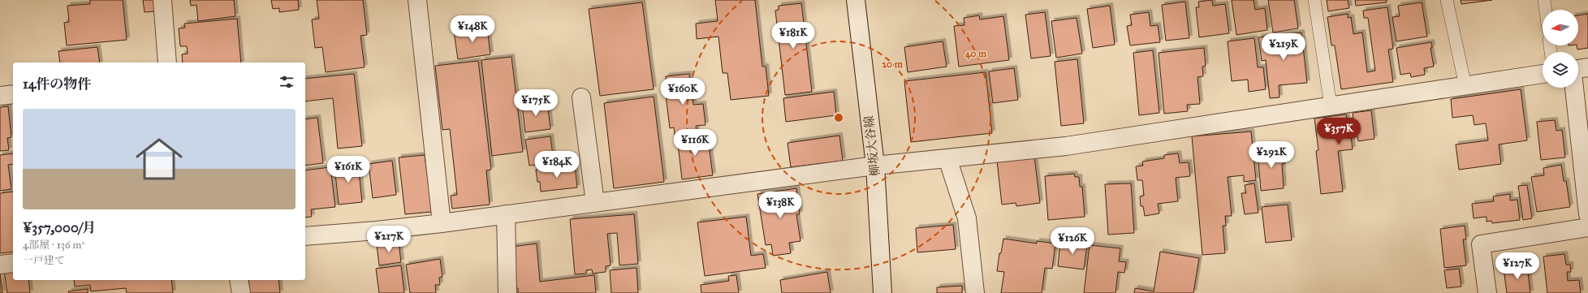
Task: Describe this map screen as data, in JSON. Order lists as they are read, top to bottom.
{
  "streets": {
    "street": ["柳坂大谷線"]
  },
  "north": "left",
  "page": {
    "price": [
      "¥148K",
      "¥181K",
      "¥219K",
      "¥160K",
      "¥175K",
      "¥357K",
      "¥116K",
      "¥292K",
      "¥184K",
      "¥161K",
      "¥138K",
      "¥217K",
      "¥126K",
      "¥127K"
    ],
    "heading": "14件の物件",
    "list": [
      {
        "name": "¥357,000/月",
        "note": "4部屋 · 136 m² · 一戸建て"
      }
    ]
  },
  "rings": ["40 m", "20 m"]
}
